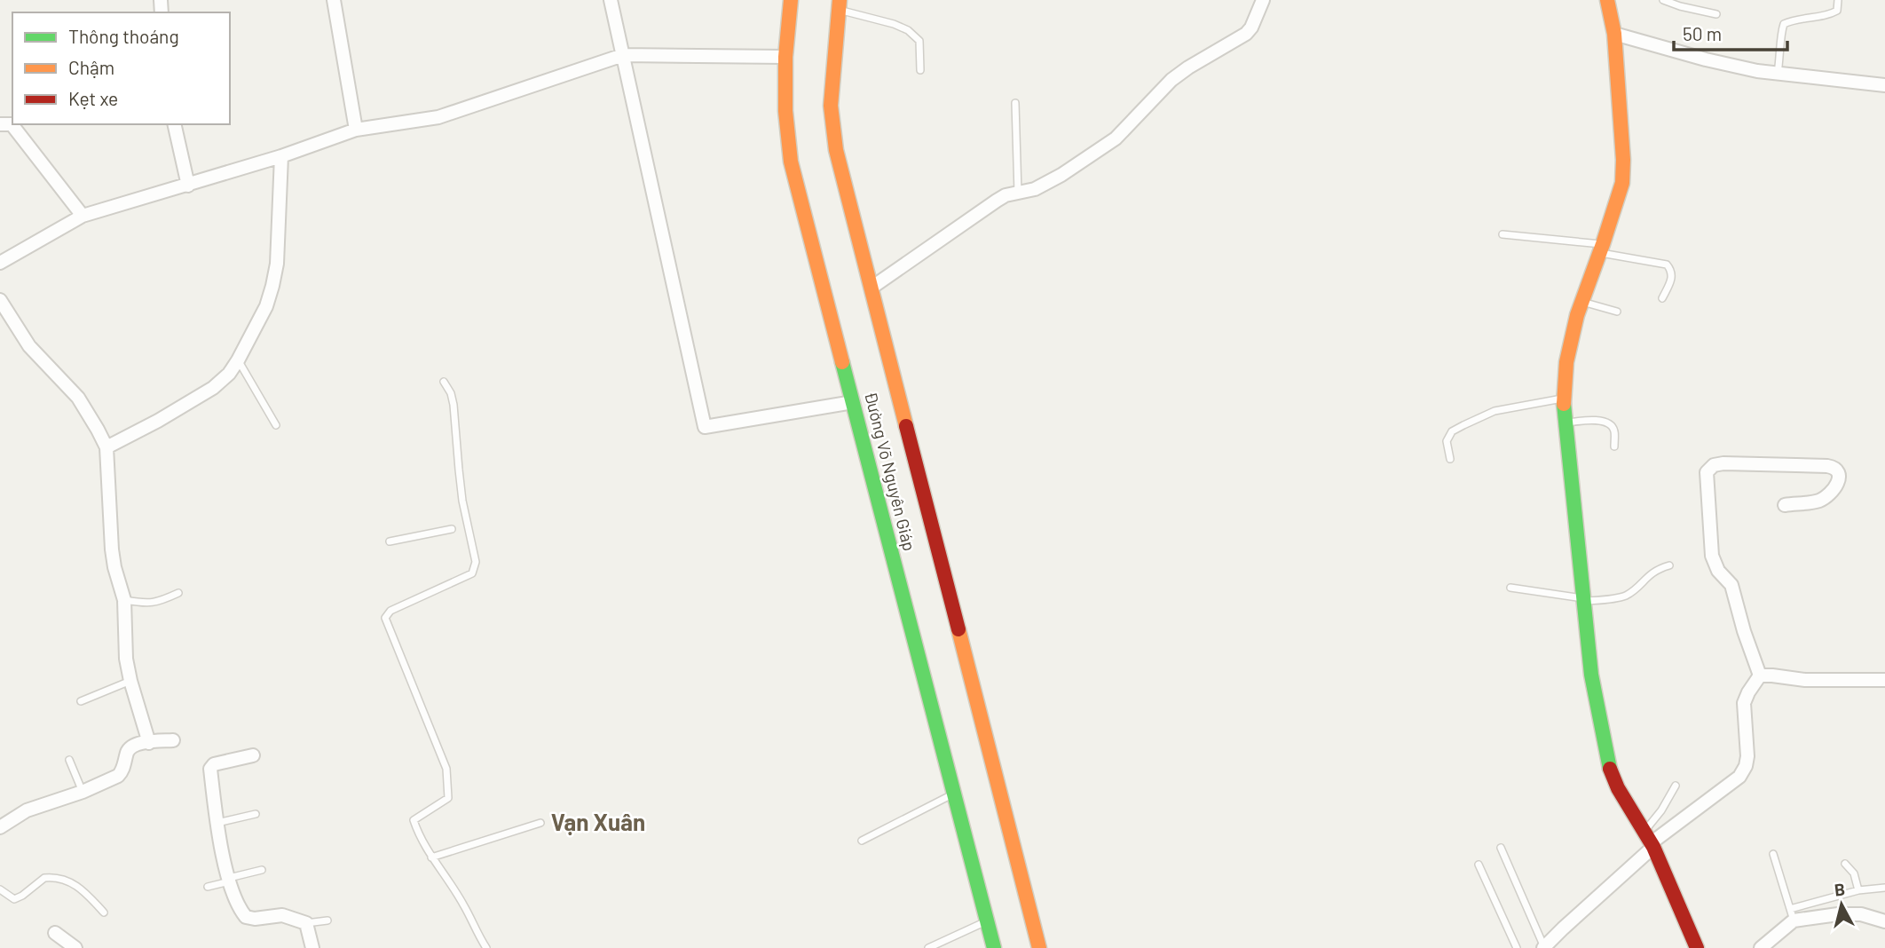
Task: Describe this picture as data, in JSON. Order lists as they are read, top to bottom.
{
  "streets": {
    "main road": ["Đường Võ Nguyên Giáp"]
  },
  "districts": ["Vạn Xuân"],
  "legend": ["Thông thoáng", "Chậm", "Kẹt xe"],
  "scale_bar": "50 m",
  "north": "top"
}
